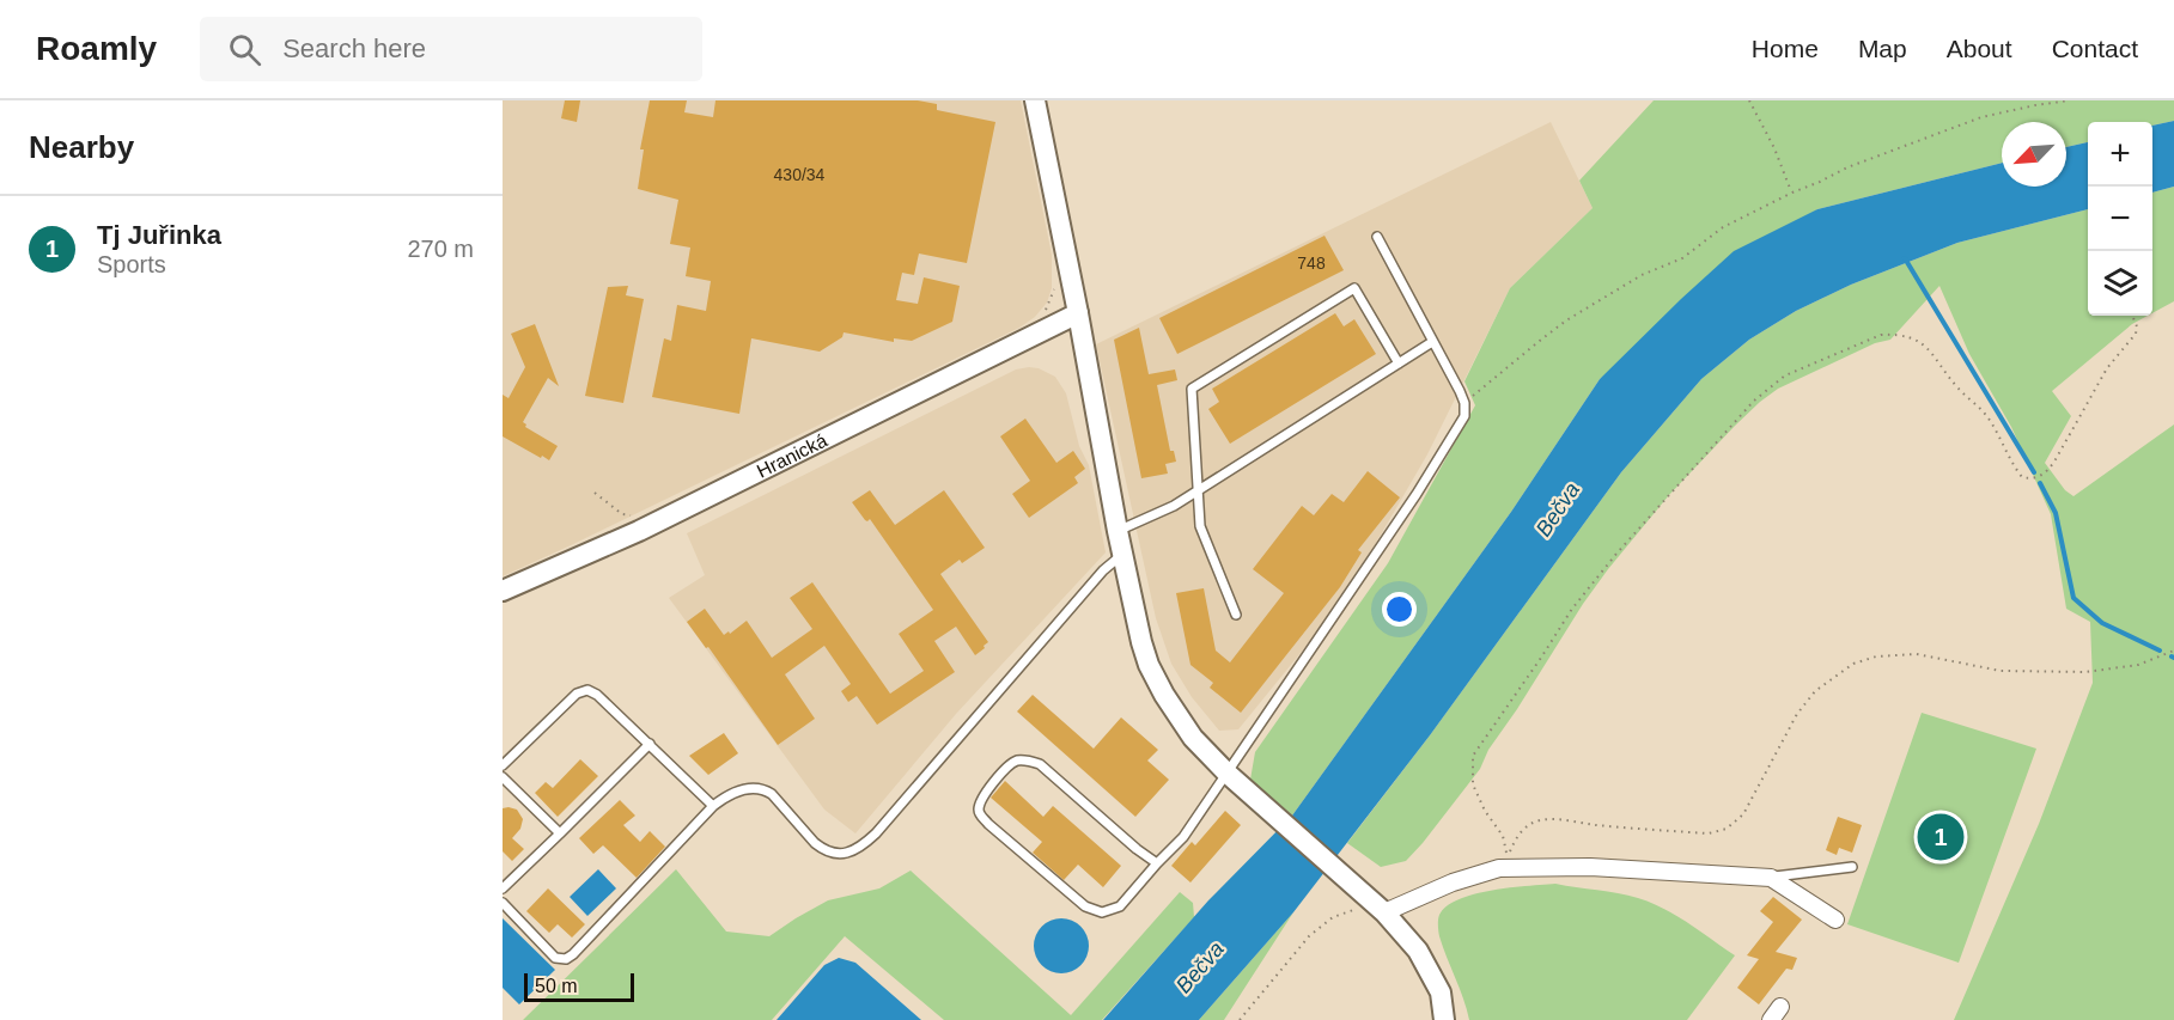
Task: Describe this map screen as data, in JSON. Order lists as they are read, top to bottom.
{
  "streets": {
    "street": ["Hranická"]
  },
  "water": ["Bečva"],
  "house_numbers": ["430/34", "748"],
  "scale_bar": "50 m",
  "north": "bottom left",
  "page": {
    "header": "Roamly",
    "search": "Search here",
    "nav": [
      "Home",
      "Map",
      "About",
      "Contact"
    ],
    "heading": "Nearby",
    "map_buttons": ["+", "−"],
    "list": [
      {
        "mark": "1",
        "name": "Tj Juřinka",
        "note": "Sports",
        "value": "270 m"
      }
    ],
    "pins": "1",
    "scale": "50 m"
  }
}
